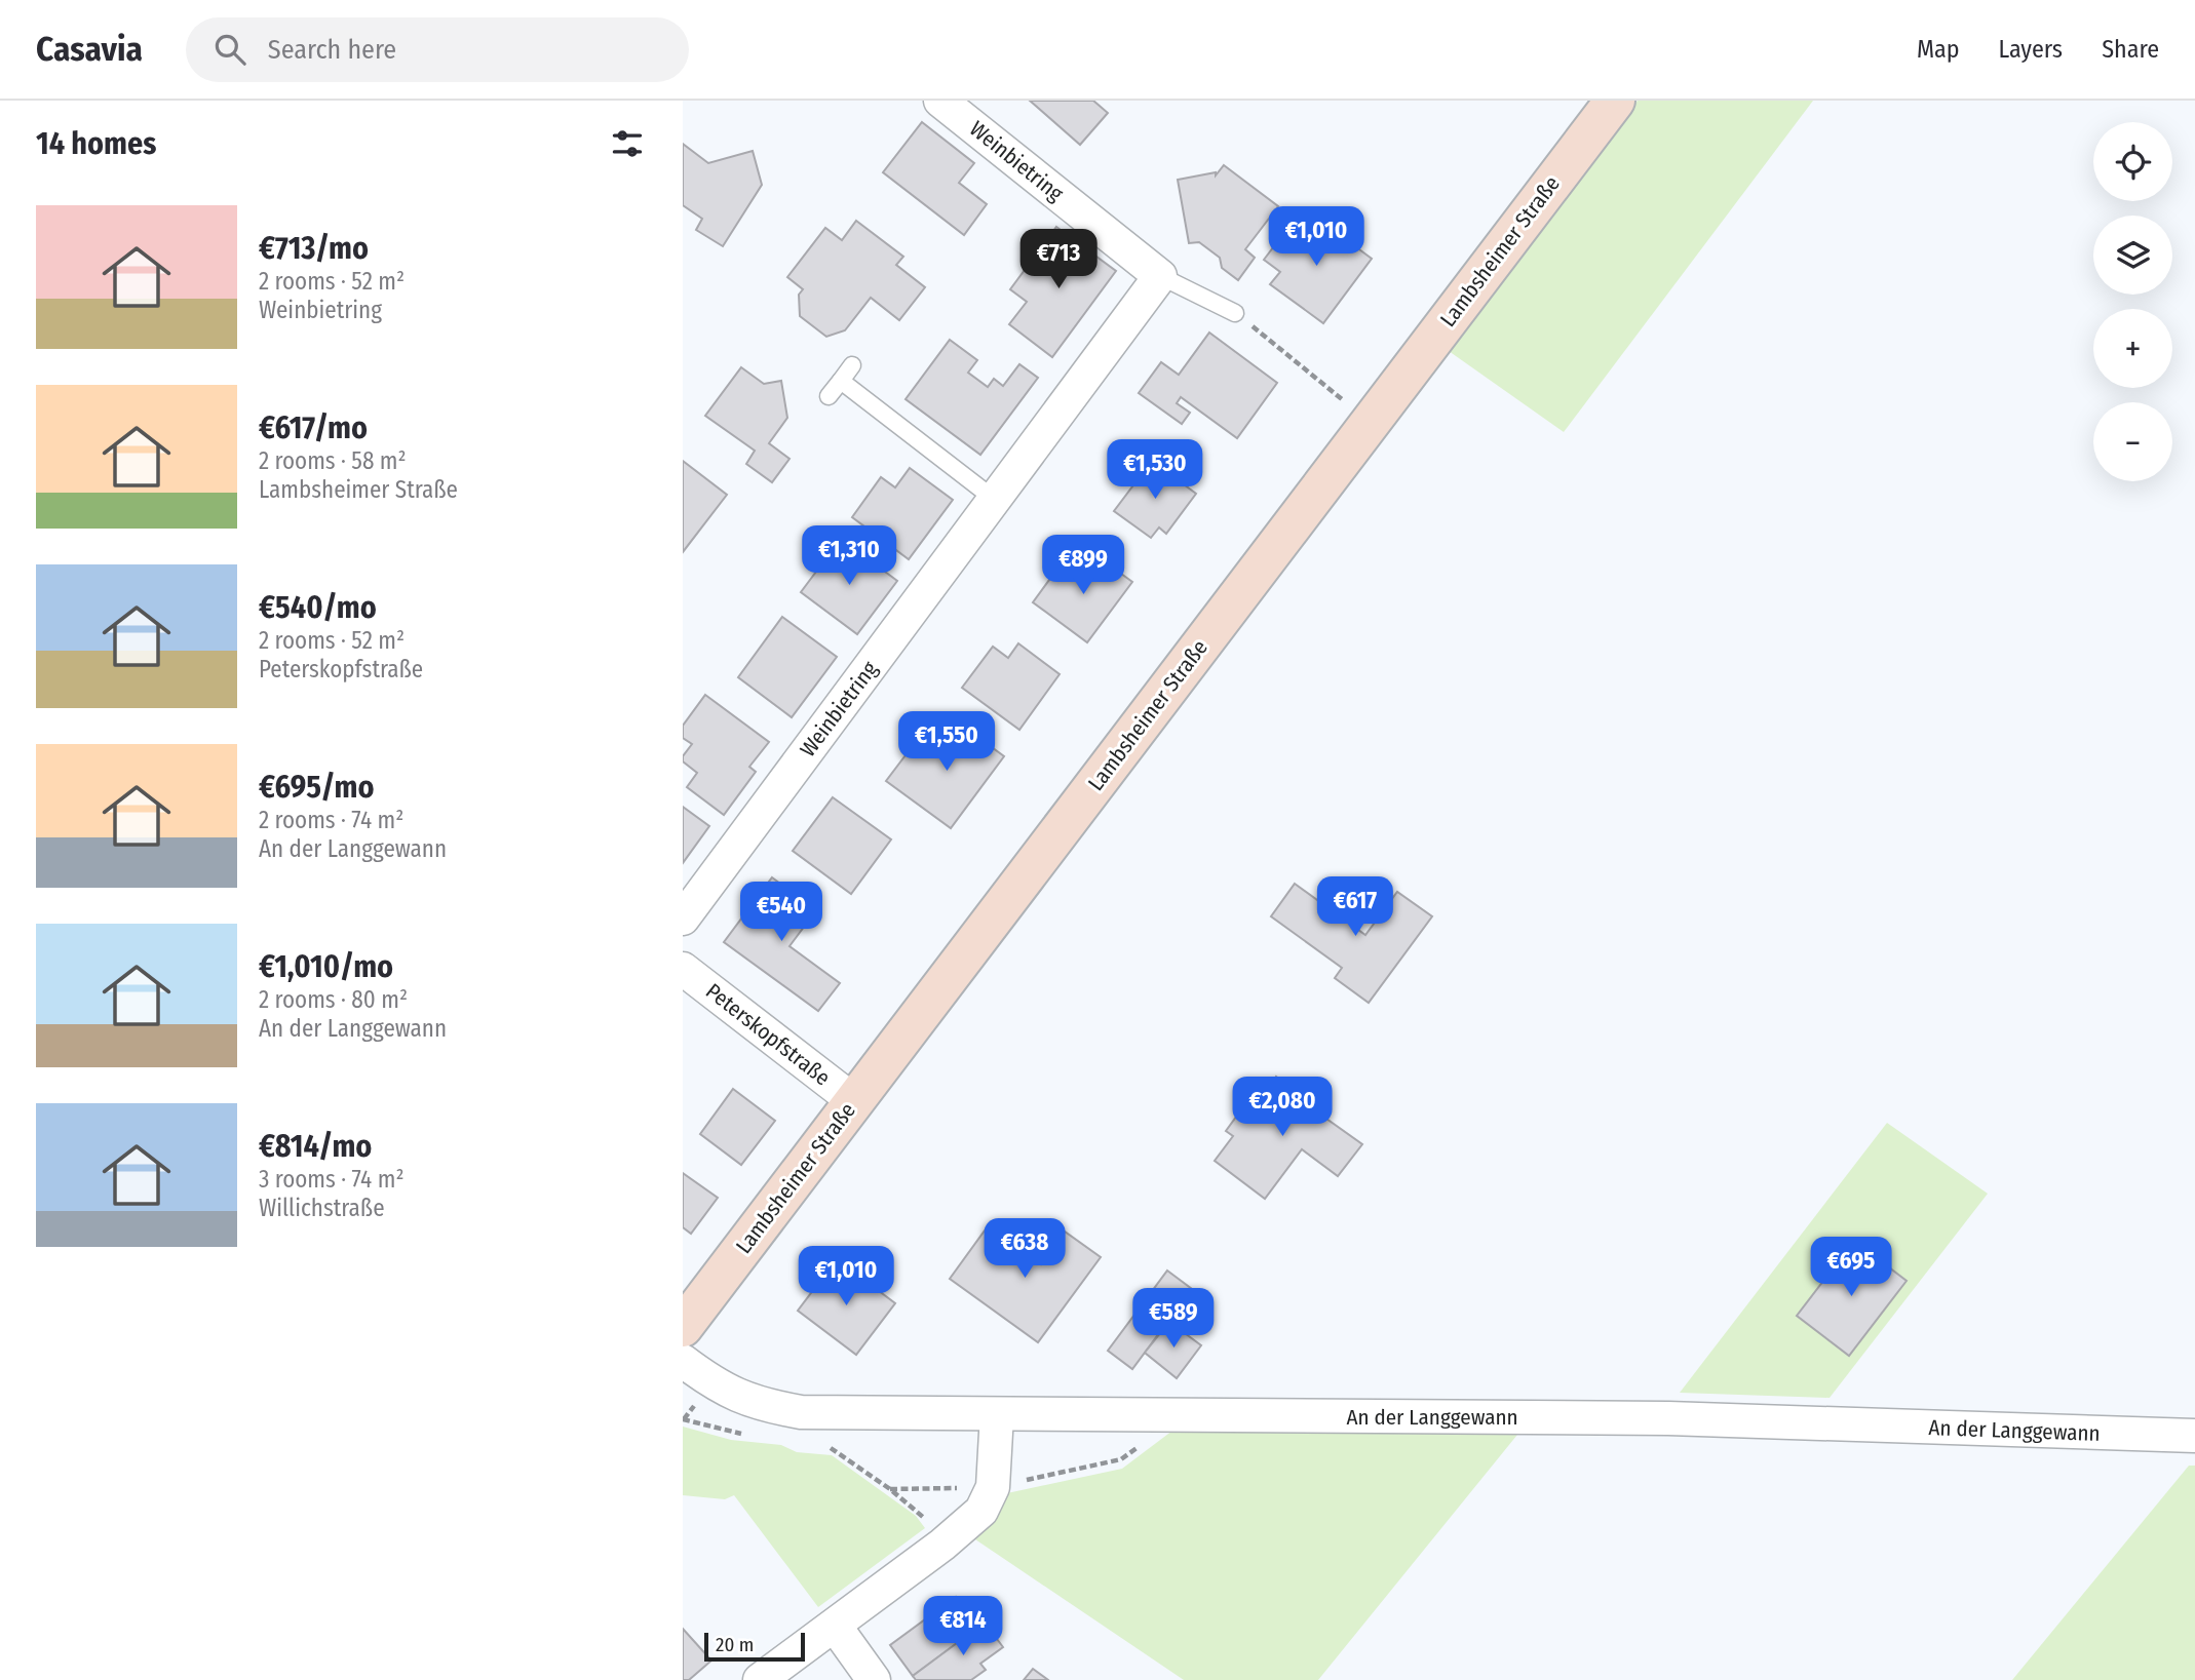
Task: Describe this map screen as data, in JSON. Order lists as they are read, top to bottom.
{
  "streets": {
    "main road": ["Lambsheimer Straße"],
    "street": ["Weinbietring", "Peterskopfstraße", "An der Langgewann"]
  },
  "crossings": [
    ["Lambsheimer Straße", "Peterskopfstraße"]
  ],
  "scale_bar": "20 m",
  "page": {
    "header": "Casavia",
    "search": "Search here",
    "nav": ["Map", "Layers", "Share"],
    "heading": "14 homes",
    "map_buttons": ["+", "−"],
    "list": [
      {
        "name": "€713/mo",
        "note": "2 rooms · 52 m² · Weinbietring"
      },
      {
        "name": "€617/mo",
        "note": "2 rooms · 58 m² · Lambsheimer Straße"
      },
      {
        "name": "€540/mo",
        "note": "2 rooms · 52 m² · Peterskopfstraße"
      },
      {
        "name": "€695/mo",
        "note": "2 rooms · 74 m² · An der Langgewann"
      },
      {
        "name": "€1,010/mo",
        "note": "2 rooms · 80 m² · An der Langgewann"
      },
      {
        "name": "€814/mo",
        "note": "3 rooms · 74 m² · Willichstraße"
      }
    ],
    "price": [
      "€1,010",
      "€713",
      "€1,530",
      "€1,310",
      "€899",
      "€1,550",
      "€617",
      "€540",
      "€2,080",
      "€638",
      "€695",
      "€1,010",
      "€589",
      "€814"
    ],
    "scale": "20 m"
  }
}
